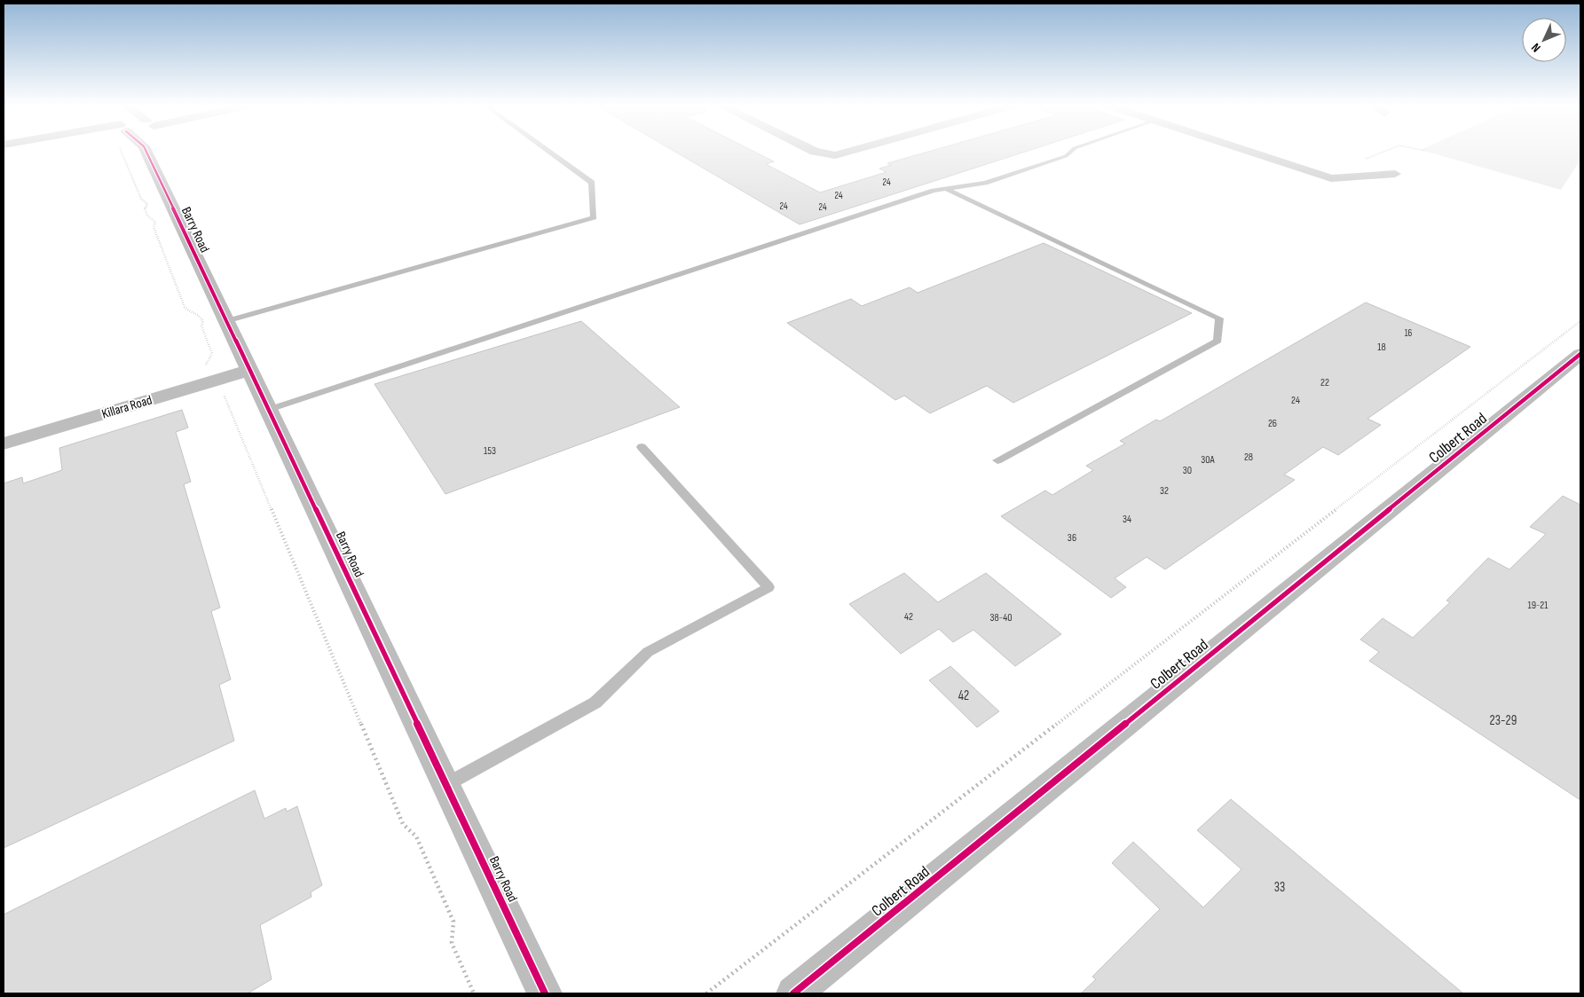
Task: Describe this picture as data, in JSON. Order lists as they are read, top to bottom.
{
  "streets": {
    "street": ["Barry Road", "Killara Road", "Colbert Road"]
  },
  "crossings": [
    ["Barry Road", "Killara Road"]
  ],
  "house_numbers": [
    "24",
    "24",
    "24",
    "24",
    "16",
    "18",
    "22",
    "24",
    "26",
    "153",
    "28",
    "30A",
    "30",
    "32",
    "34",
    "36",
    "19-21",
    "42",
    "38-40",
    "42",
    "23-29",
    "33"
  ],
  "north": "bottom left"
}
